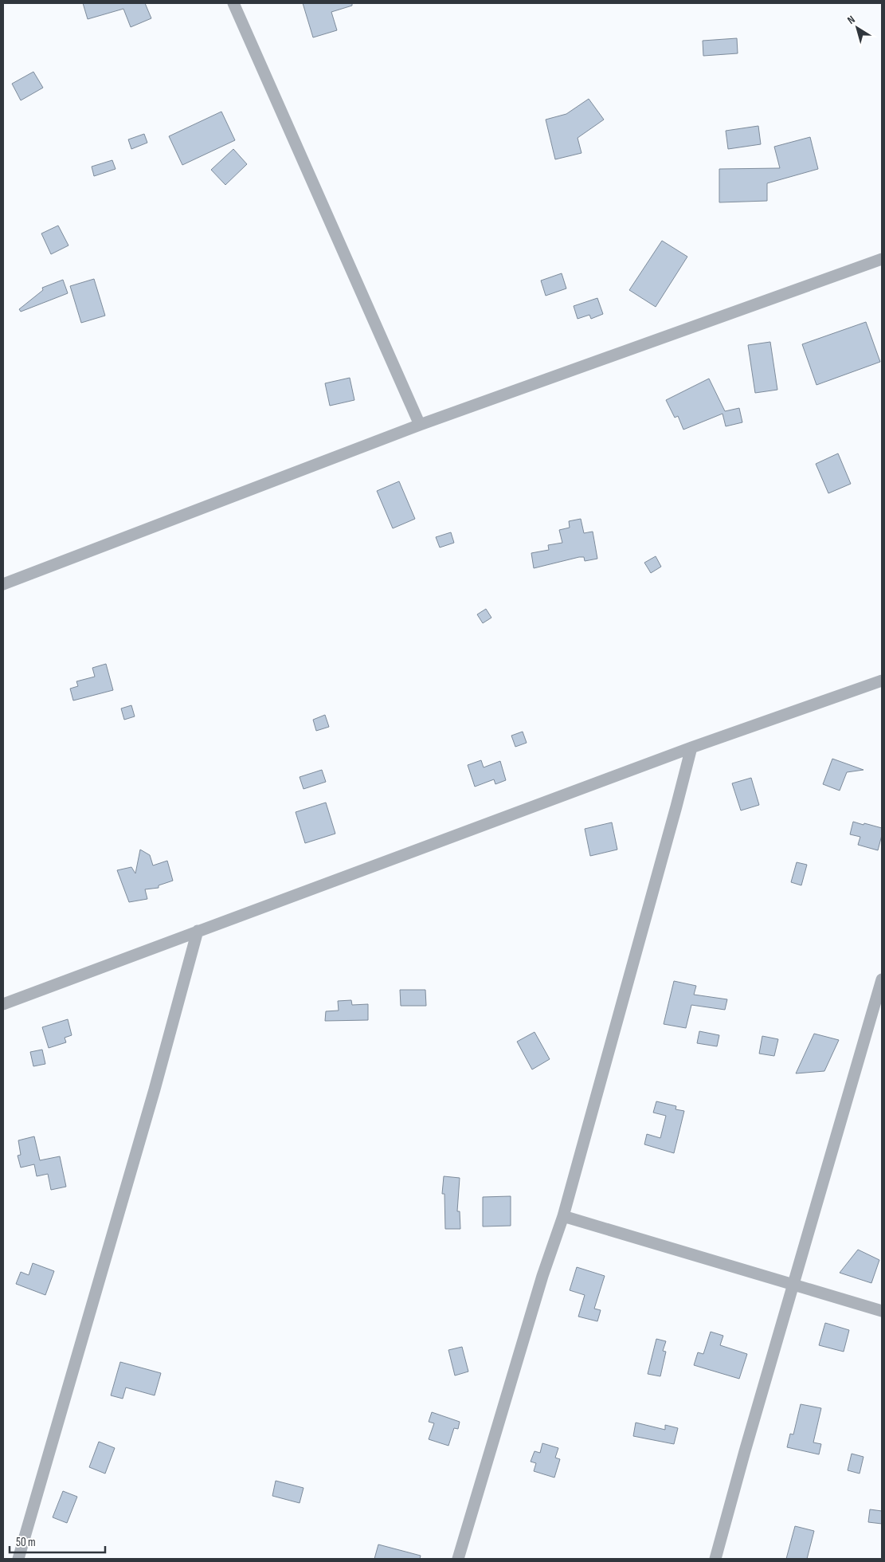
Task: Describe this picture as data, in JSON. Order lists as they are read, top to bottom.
{
  "scale_bar": "50 m",
  "north": "top left"
}
